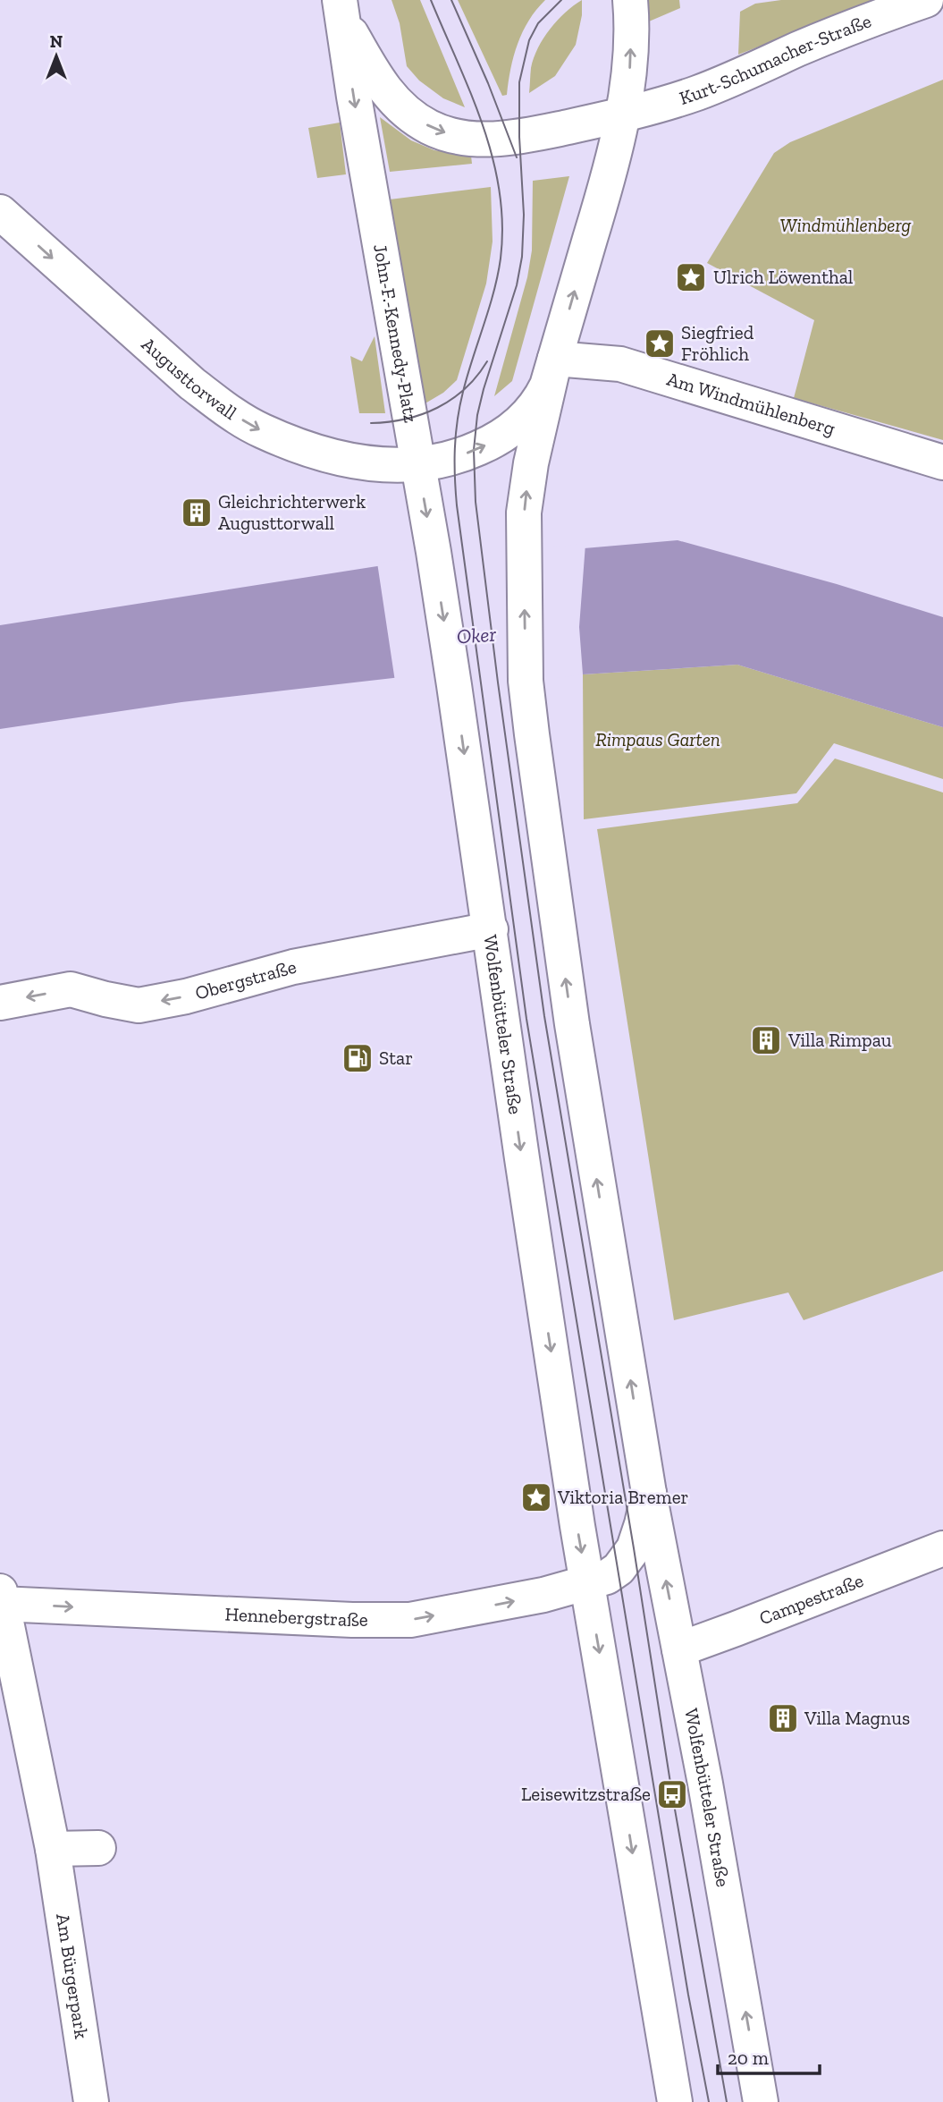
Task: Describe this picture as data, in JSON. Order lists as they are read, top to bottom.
{
  "streets": {
    "main road": [
      "Kurt-Schumacher-Straße",
      "John-F.-Kennedy-Platz",
      "Augusttorwall",
      "Am Windmühlenberg",
      "Obergstraße",
      "Wolfenbütteler Straße",
      "Campestraße",
      "Hennebergstraße",
      "Am Bürgerpark"
    ]
  },
  "crossings": [
    ["Kurt-Schumacher-Straße", "John-F.-Kennedy-Platz"],
    ["John-F.-Kennedy-Platz", "Augusttorwall"],
    ["John-F.-Kennedy-Platz", "Wolfenbütteler Straße"],
    ["Augusttorwall", "Wolfenbütteler Straße"],
    ["Am Windmühlenberg", "Wolfenbütteler Straße"],
    ["Obergstraße", "Wolfenbütteler Straße"],
    ["Wolfenbütteler Straße", "Campestraße"],
    ["Wolfenbütteler Straße", "Hennebergstraße"],
    ["Hennebergstraße", "Am Bürgerpark"]
  ],
  "one_way": [
    "John-F.-Kennedy-Platz",
    "Augusttorwall",
    "Obergstraße",
    "Hennebergstraße"
  ],
  "water": ["Oker"],
  "parks": ["Windmühlenberg", "Rimpaus Garten"],
  "places": {
    "place": ["Ulrich Löwenthal", "Siegfried Fröhlich", "Viktoria Bremer"],
    "building": ["Gleichrichterwerk Augusttorwall", "Villa Rimpau", "Villa Magnus"],
    "fuel station": ["Star"],
    "bus stop": ["Leisewitzstraße"]
  },
  "scale_bar": "20 m",
  "north": "top"
}
